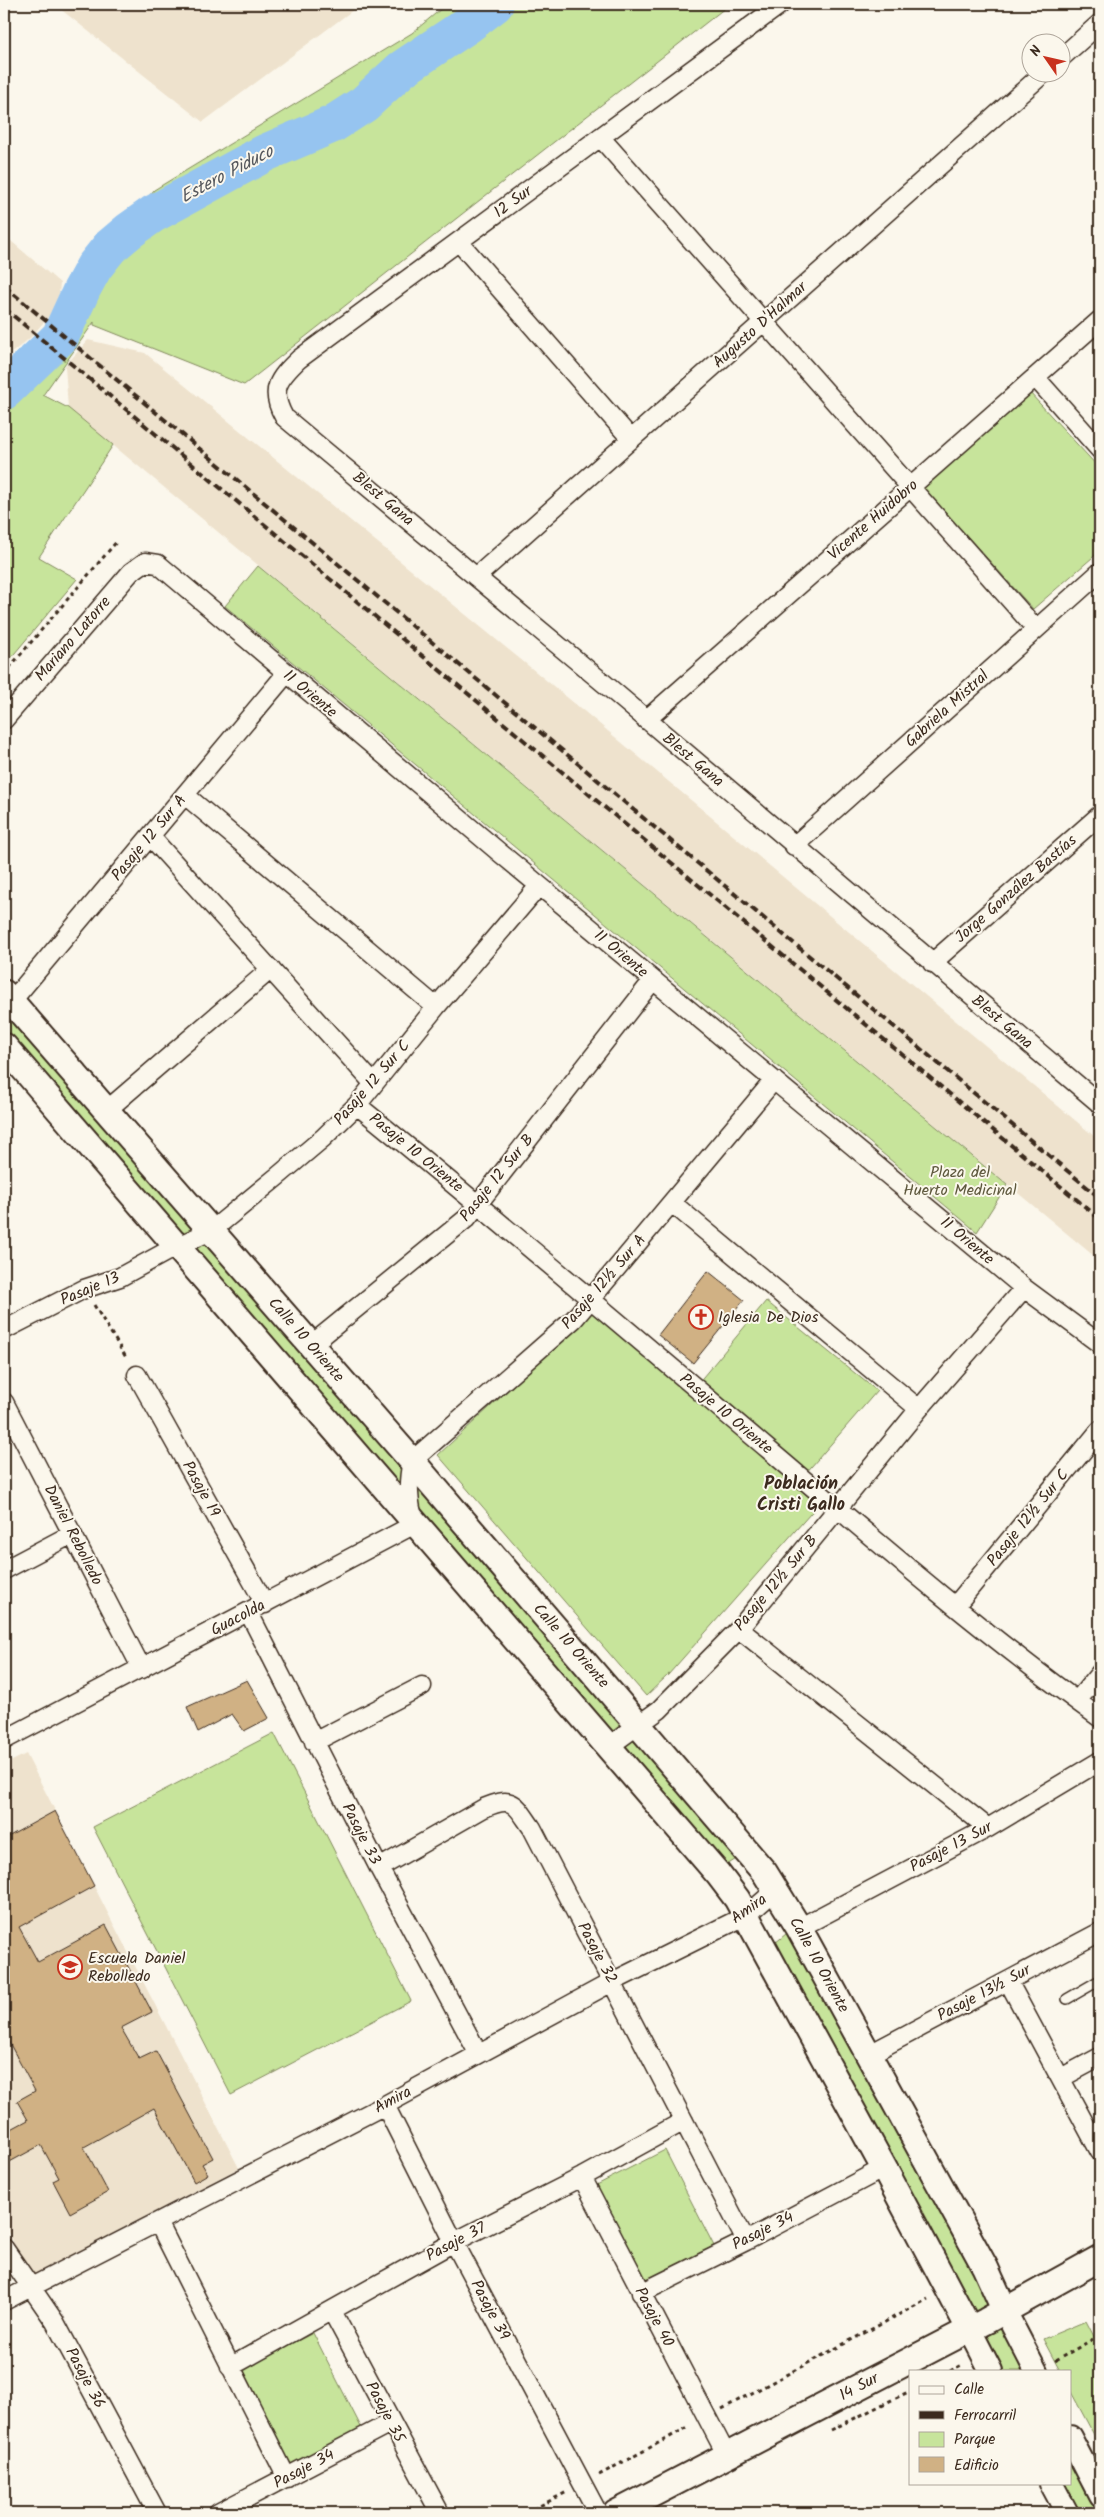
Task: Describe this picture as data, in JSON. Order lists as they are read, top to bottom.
{
  "streets": {
    "main road": ["Calle 10 Oriente", "14 Sur"],
    "street": [
      "12 Sur",
      "Augusto D'Halmar",
      "Blest Gana",
      "Vicente Huidobro",
      "Mariano Latorre",
      "11 Oriente",
      "Gabriela Mistral",
      "Pasaje 12 Sur A",
      "Jorge González Bastías",
      "Pasaje 12 Sur C",
      "Pasaje 10 Oriente",
      "Pasaje 12 Sur B",
      "Pasaje 12½ Sur A",
      "Pasaje 13",
      "Pasaje 19",
      "Pasaje 12½ Sur C",
      "Daniel Rebolledo",
      "Pasaje 12½ Sur B",
      "Guacolda",
      "Pasaje 33",
      "Pasaje 13 Sur",
      "Amira",
      "Pasaje 32",
      "Pasaje 13½ Sur",
      "Pasaje 34",
      "Pasaje 37",
      "Pasaje 39",
      "Pasaje 40",
      "Pasaje 36",
      "Pasaje 35"
    ]
  },
  "crossings": [
    ["12 Sur", "Blest Gana"],
    ["Augusto D'Halmar", "Blest Gana"],
    ["Blest Gana", "Vicente Huidobro"],
    ["Blest Gana", "Gabriela Mistral"],
    ["Blest Gana", "Jorge González Bastías"],
    ["Mariano Latorre", "11 Oriente"],
    ["11 Oriente", "Pasaje 12 Sur A"],
    ["11 Oriente", "Pasaje 12 Sur C"],
    ["11 Oriente", "Pasaje 12 Sur B"],
    ["11 Oriente", "Pasaje 12½ Sur A"],
    ["11 Oriente", "Pasaje 12½ Sur B"],
    ["Pasaje 12 Sur A", "Calle 10 Oriente"],
    ["Pasaje 12 Sur C", "Pasaje 10 Oriente"],
    ["Pasaje 12 Sur C", "Pasaje 13"],
    ["Pasaje 12 Sur C", "Calle 10 Oriente"],
    ["Pasaje 10 Oriente", "Pasaje 12 Sur B"],
    ["Pasaje 10 Oriente", "Pasaje 12½ Sur A"],
    ["Pasaje 10 Oriente", "Pasaje 12½ Sur C"],
    ["Pasaje 10 Oriente", "Pasaje 12½ Sur B"],
    ["Pasaje 12 Sur B", "Calle 10 Oriente"],
    ["Pasaje 12½ Sur A", "Calle 10 Oriente"],
    ["Calle 10 Oriente", "Pasaje 12½ Sur B"],
    ["Calle 10 Oriente", "Pasaje 13 Sur"],
    ["Calle 10 Oriente", "Amira"],
    ["Calle 10 Oriente", "Pasaje 13½ Sur"],
    ["Calle 10 Oriente", "14 Sur"],
    ["Pasaje 19", "Guacolda"],
    ["Daniel Rebolledo", "Guacolda"],
    ["Guacolda", "Pasaje 33"],
    ["Pasaje 33", "Amira"],
    ["Pasaje 33", "Pasaje 32"],
    ["Amira", "Pasaje 32"],
    ["Amira", "Pasaje 39"],
    ["Amira", "Pasaje 36"],
    ["Pasaje 32", "Pasaje 34"],
    ["Pasaje 32", "Pasaje 37"],
    ["Pasaje 34", "Pasaje 40"],
    ["Pasaje 34", "Pasaje 35"],
    ["Pasaje 37", "Pasaje 39"],
    ["Pasaje 37", "Pasaje 40"],
    ["Pasaje 37", "Pasaje 35"],
    ["Pasaje 40", "14 Sur"]
  ],
  "districts": ["Población Cristi Gallo"],
  "water": ["Estero Piduco"],
  "parks": ["Plaza del Huerto Medicinal"],
  "places": {
    "church": ["Iglesia De Dios"],
    "school or university": ["Escuela Daniel Rebolledo"]
  },
  "legend": [
    "Calle",
    "Ferrocarril",
    "Parque",
    "Edificio"
  ],
  "north": "top left"
}
